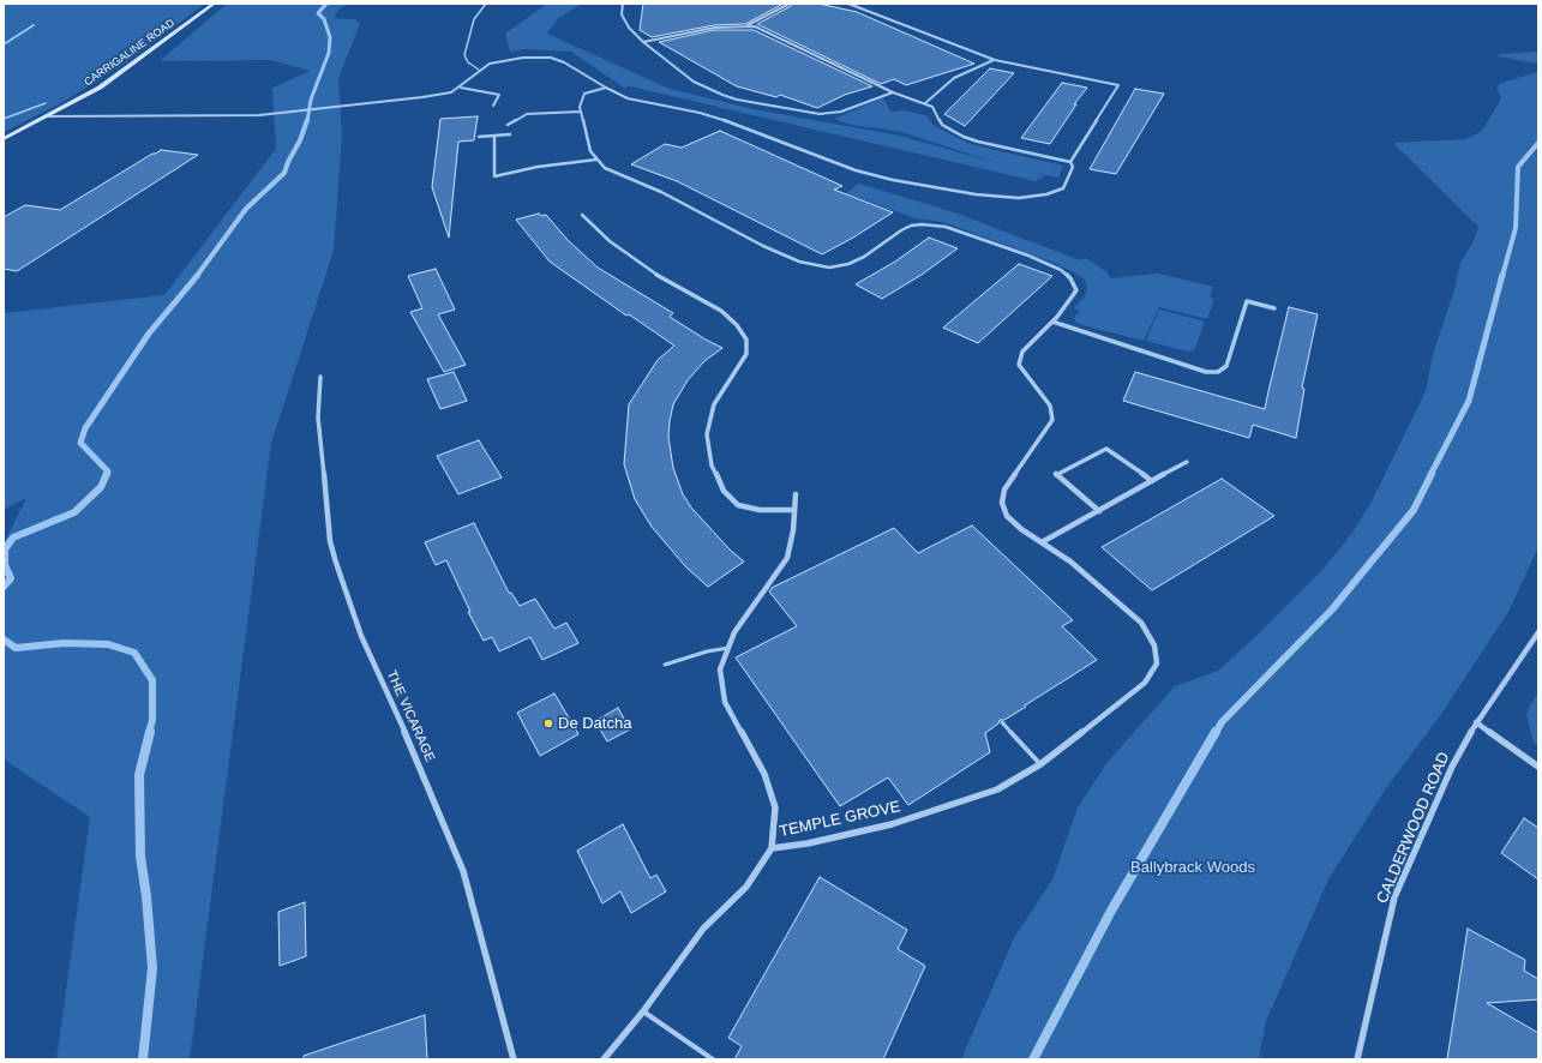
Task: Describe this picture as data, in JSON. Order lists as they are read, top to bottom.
{
  "streets": {
    "main road": ["CARRIGALINE ROAD"],
    "street": ["THE VICARAGE", "TEMPLE GROVE", "CALDERWOOD ROAD"]
  },
  "parks": ["Ballybrack Woods"],
  "places": ["De Datcha"]
}
